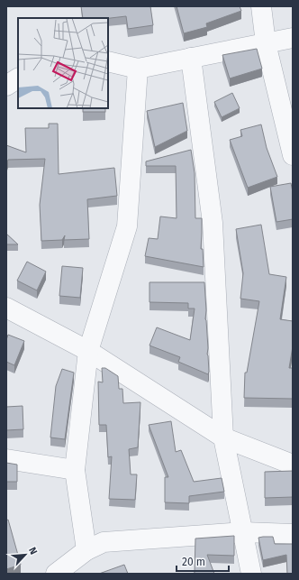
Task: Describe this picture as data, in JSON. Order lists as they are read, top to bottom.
{
  "scale_bar": "20 m",
  "north": "top right"
}
